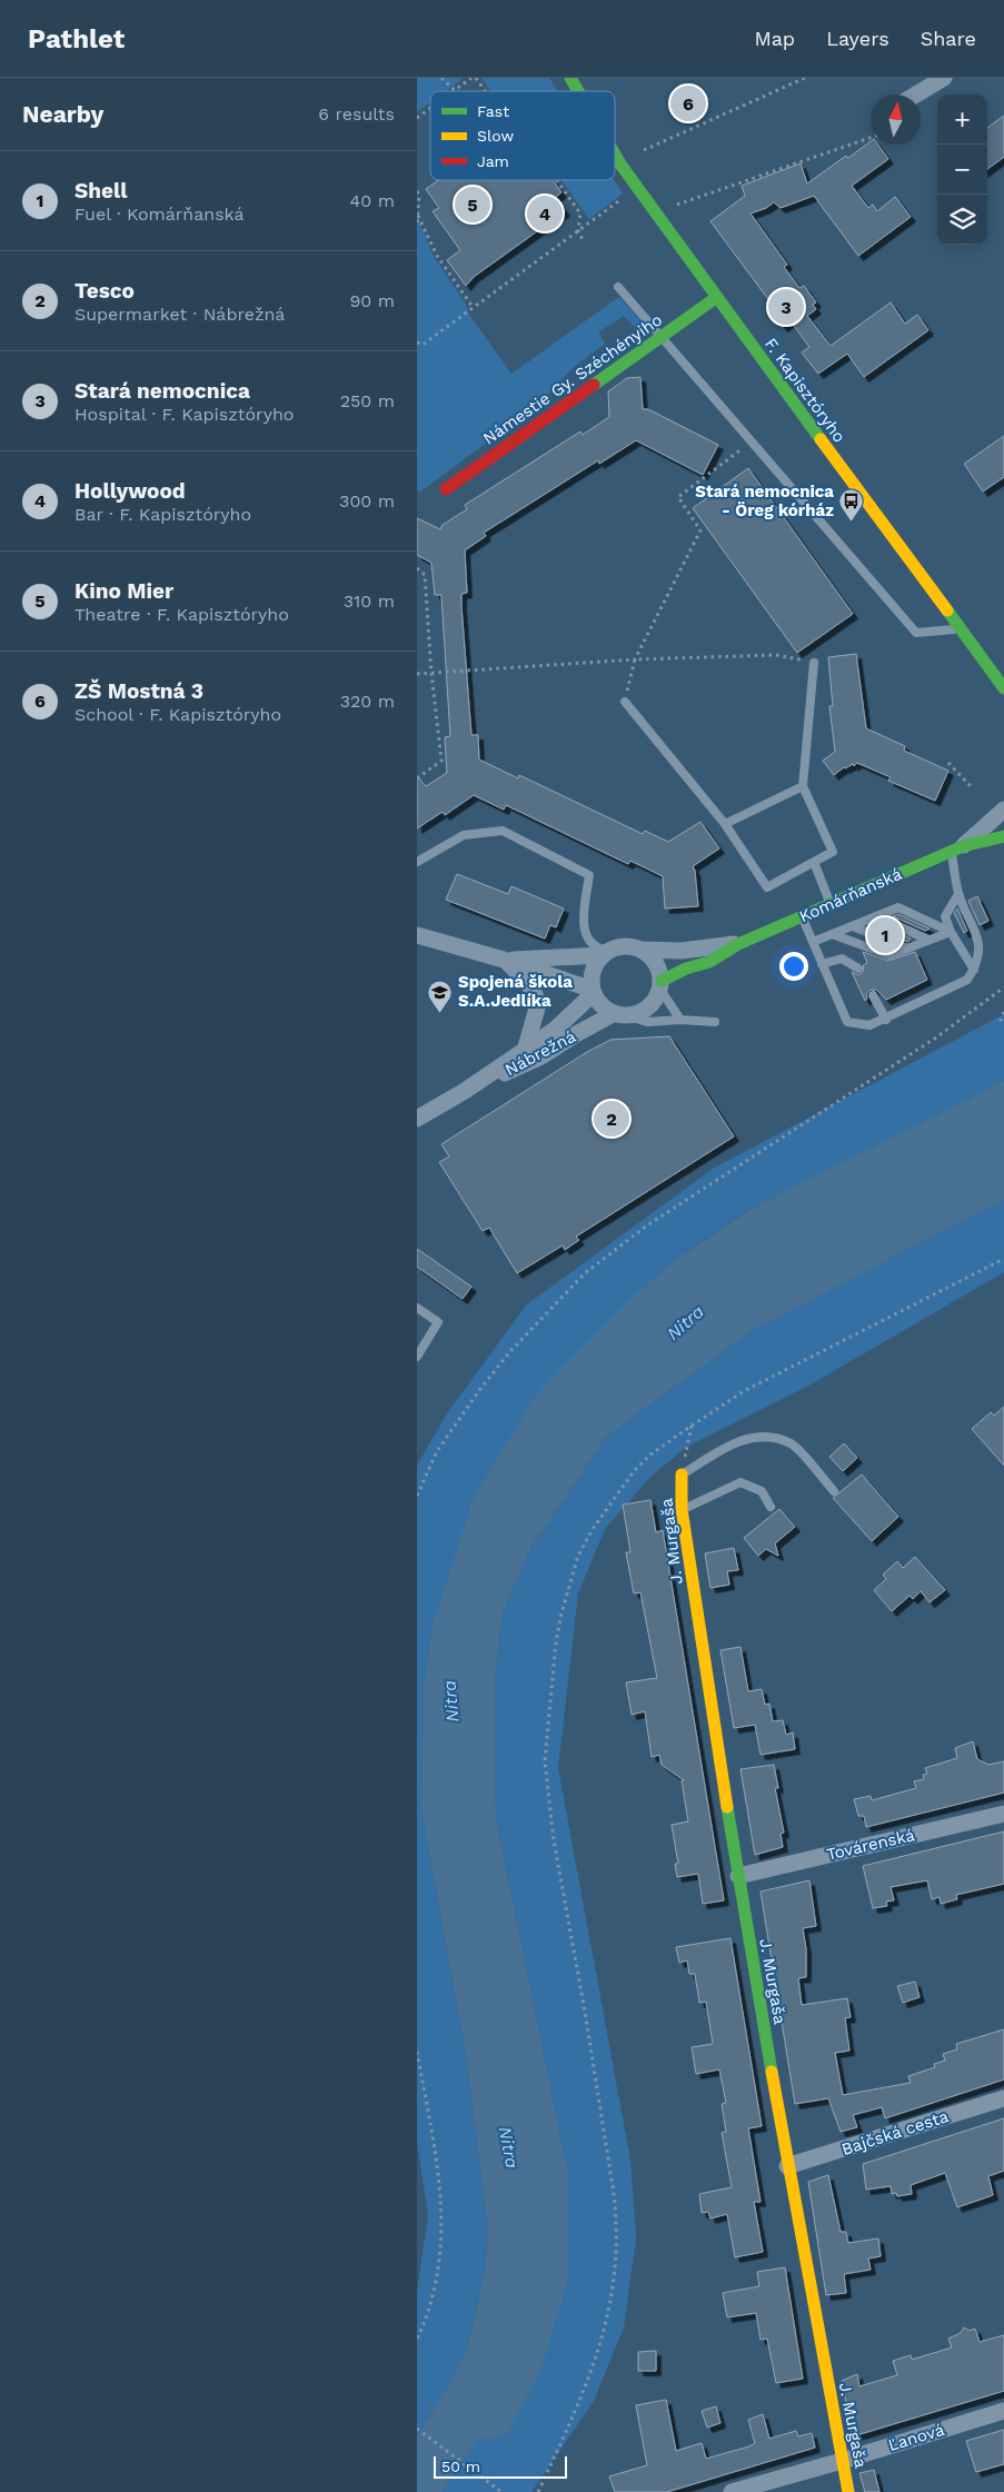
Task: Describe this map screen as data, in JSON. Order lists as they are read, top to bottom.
{
  "streets": {
    "street": [
      "Námestie Gy. Széchényiho",
      "F. Kapisztóryho",
      "Komárňanská",
      "Nábrežná",
      "J. Murgaša",
      "Továrenská",
      "Bajčská cesta",
      "Ľanová"
    ]
  },
  "crossings": [
    ["Námestie Gy. Széchényiho", "F. Kapisztóryho"],
    ["Komárňanská", "Nábrežná"],
    ["J. Murgaša", "Továrenská"],
    ["J. Murgaša", "Bajčská cesta"],
    ["J. Murgaša", "Ľanová"]
  ],
  "water": ["Nitra"],
  "places": {
    "bus stop": ["Stará nemocnica - Öreg kórház"],
    "school or university": ["Spojená škola S.A.Jedlíka"]
  },
  "legend": ["Fast", "Slow", "Jam"],
  "scale_bar": "50 m",
  "north": "top",
  "page": {
    "header": "Pathlet",
    "nav": ["Map", "Layers", "Share"],
    "heading": ["Nearby", "6 results"],
    "pins": [
      "6",
      "5",
      "4",
      "3",
      "1",
      "2"
    ],
    "map_buttons": ["+", "−"],
    "list": [
      {
        "mark": "1",
        "name": "Shell",
        "note": "Fuel · Komárňanská",
        "value": "40 m"
      },
      {
        "mark": "2",
        "name": "Tesco",
        "note": "Supermarket · Nábrežná",
        "value": "90 m"
      },
      {
        "mark": "3",
        "name": "Stará nemocnica",
        "note": "Hospital · F. Kapisztóryho",
        "value": "250 m"
      },
      {
        "mark": "4",
        "name": "Hollywood",
        "note": "Bar · F. Kapisztóryho",
        "value": "300 m"
      },
      {
        "mark": "5",
        "name": "Kino Mier",
        "note": "Theatre · F. Kapisztóryho",
        "value": "310 m"
      },
      {
        "mark": "6",
        "name": "ZŠ Mostná 3",
        "note": "School · F. Kapisztóryho",
        "value": "320 m"
      }
    ],
    "scale": "50 m"
  }
}
